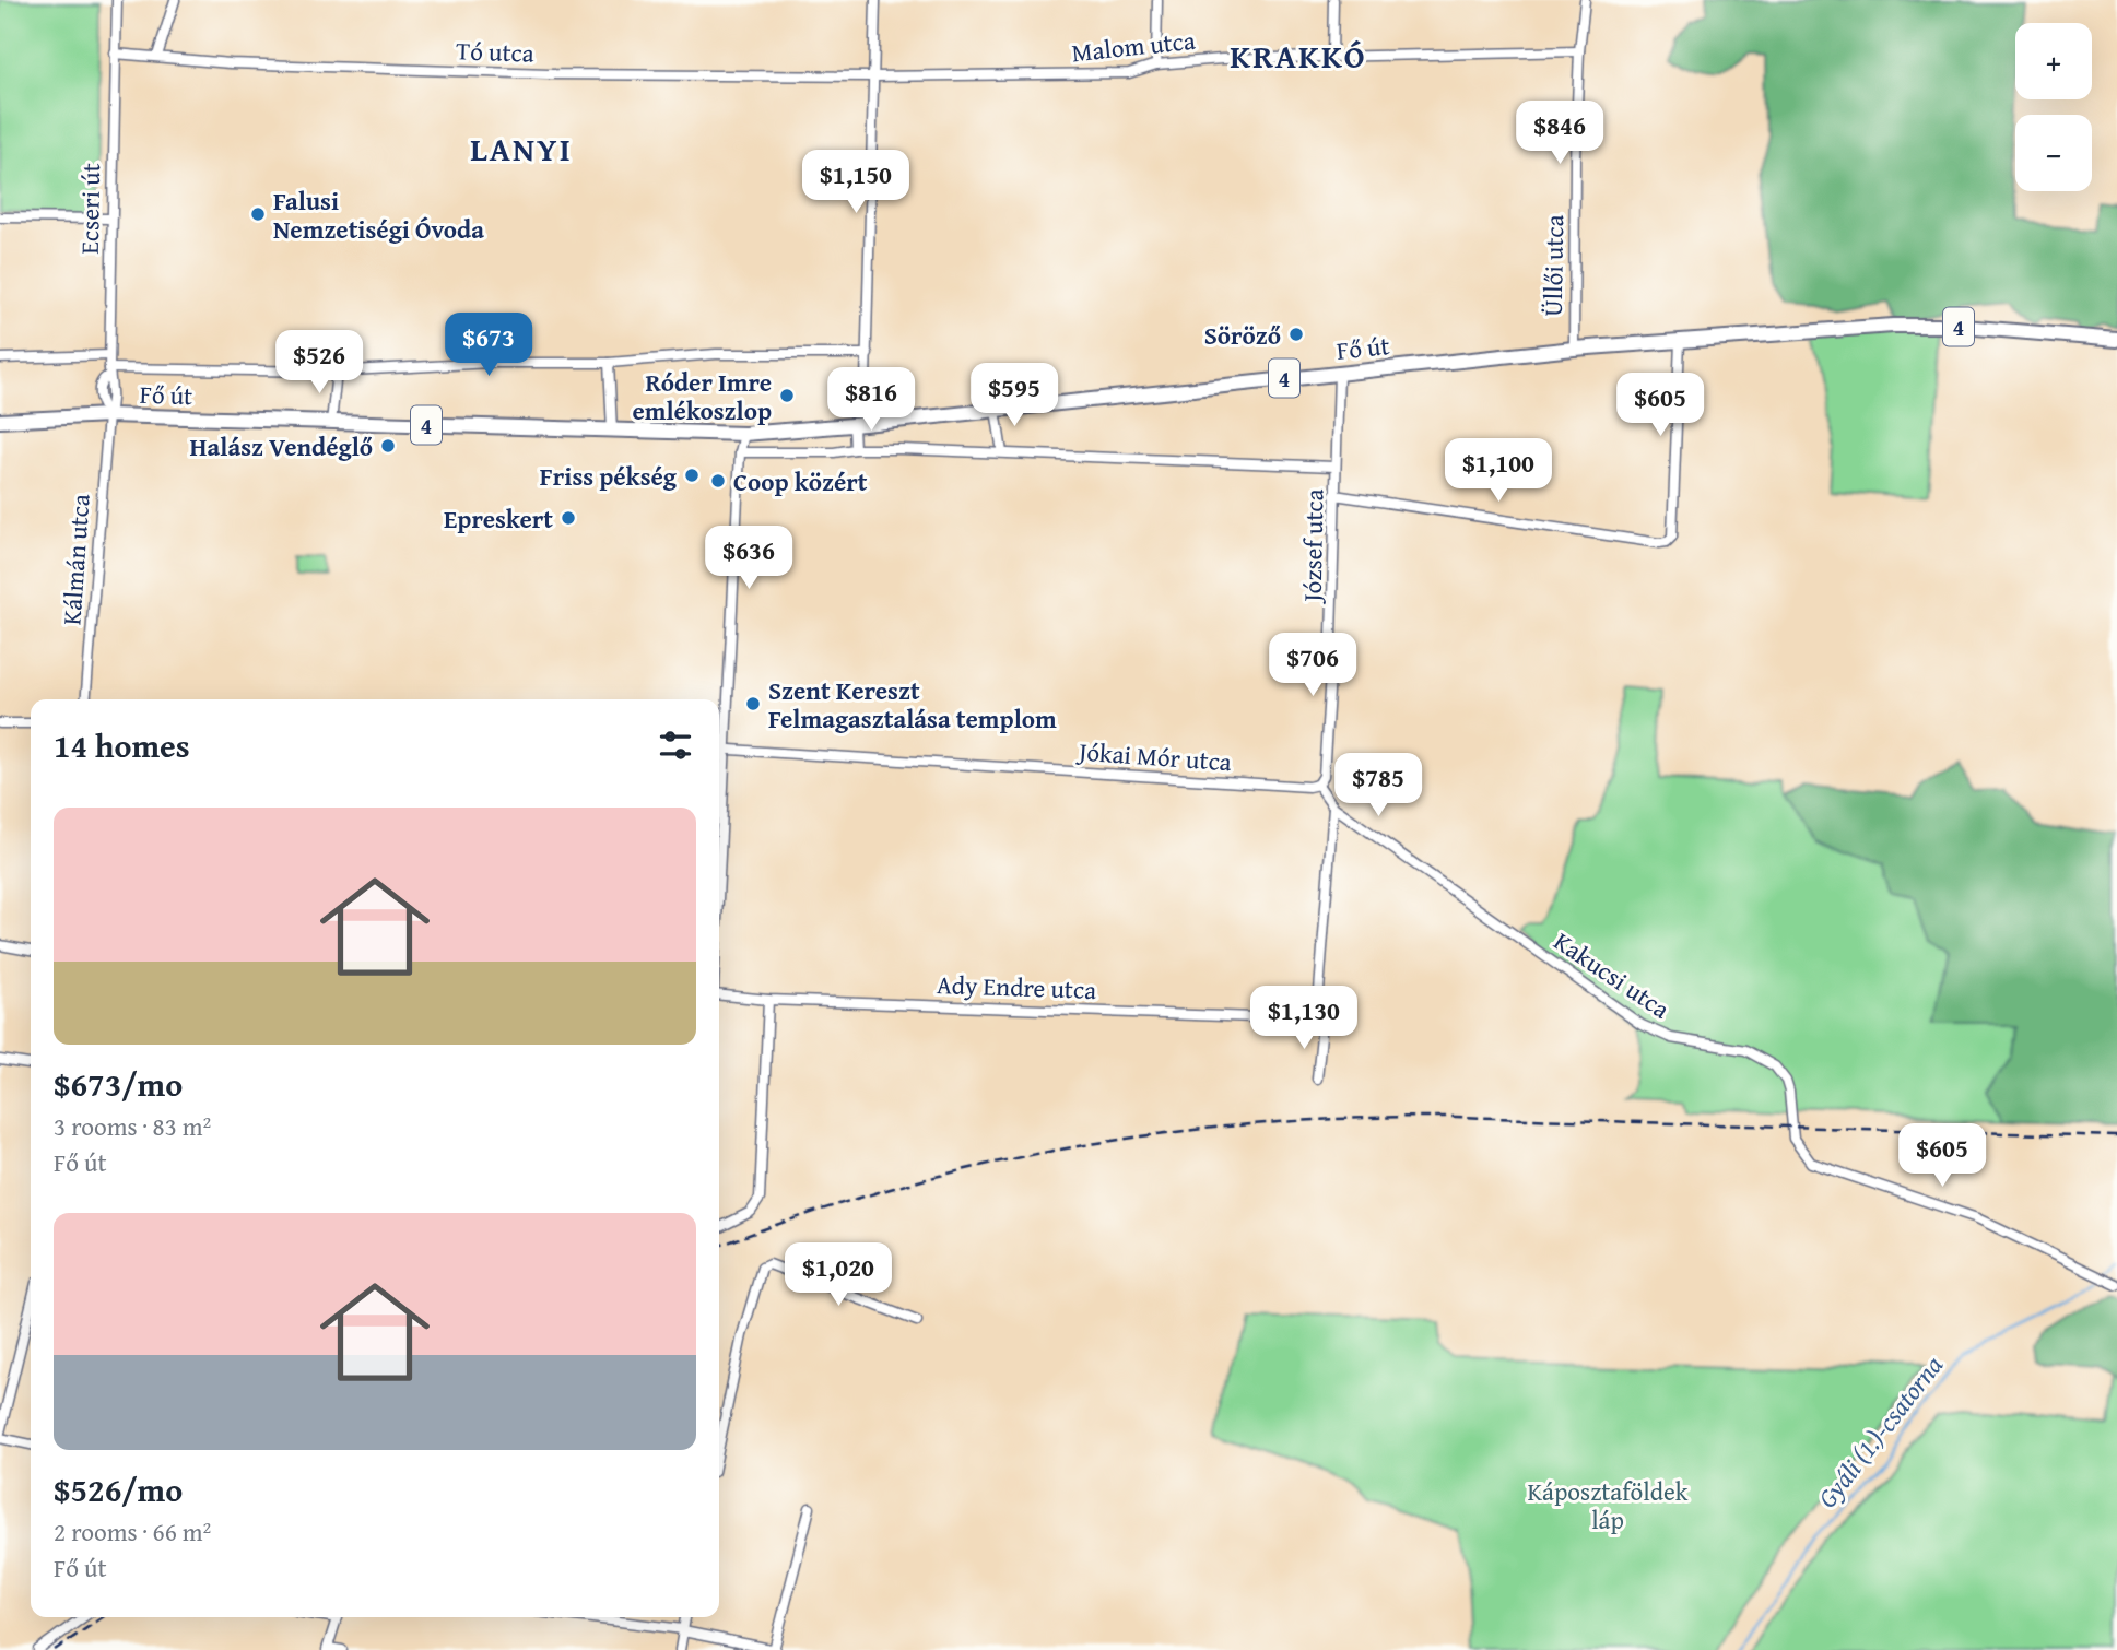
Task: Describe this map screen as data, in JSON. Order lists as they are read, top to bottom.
{
  "streets": {
    "main road": ["4", "Fő út"],
    "street": [
      "Malom utca",
      "Tó utca",
      "Ecseri út",
      "Üllői utca",
      "József utca",
      "Kálmán utca",
      "Jókai Mór utca",
      "Kakucsi utca",
      "Ady Endre utca"
    ]
  },
  "crossings": [
    ["Malom utca", "Tó utca"],
    ["Malom utca", "Üllői utca"],
    ["Tó utca", "Ecseri út"],
    ["Ecseri út", "Fő út"],
    ["Ecseri út", "Kálmán utca"],
    ["Üllői utca", "Fő út"],
    ["Fő út", "József utca"],
    ["Fő út", "Kálmán utca"],
    ["József utca", "Jókai Mór utca"]
  ],
  "districts": ["KRAKKÓ", "LANYI"],
  "water": ["Gyáli (1.)-csatorna"],
  "parks": ["Káposztaföldek láp"],
  "places": [
    "Falusi Nemzetiségi Óvoda",
    "Söröző",
    "Róder Imre emlékoszlop",
    "Halász Vendéglő",
    "Friss pékség",
    "Coop közért",
    "Epreskert",
    "Szent Kereszt Felmagasztalása templom"
  ],
  "page": {
    "map_buttons": ["+", "−"],
    "price": [
      "$846",
      "$1,150",
      "$673",
      "$526",
      "$595",
      "$816",
      "$605",
      "$1,100",
      "$636",
      "$706",
      "$785",
      "$1,130",
      "$605",
      "$1,020"
    ],
    "heading": "14 homes",
    "list": [
      {
        "name": "$673/mo",
        "note": "3 rooms · 83 m² · Fő út"
      },
      {
        "name": "$526/mo",
        "note": "2 rooms · 66 m² · Fő út"
      }
    ]
  }
}
